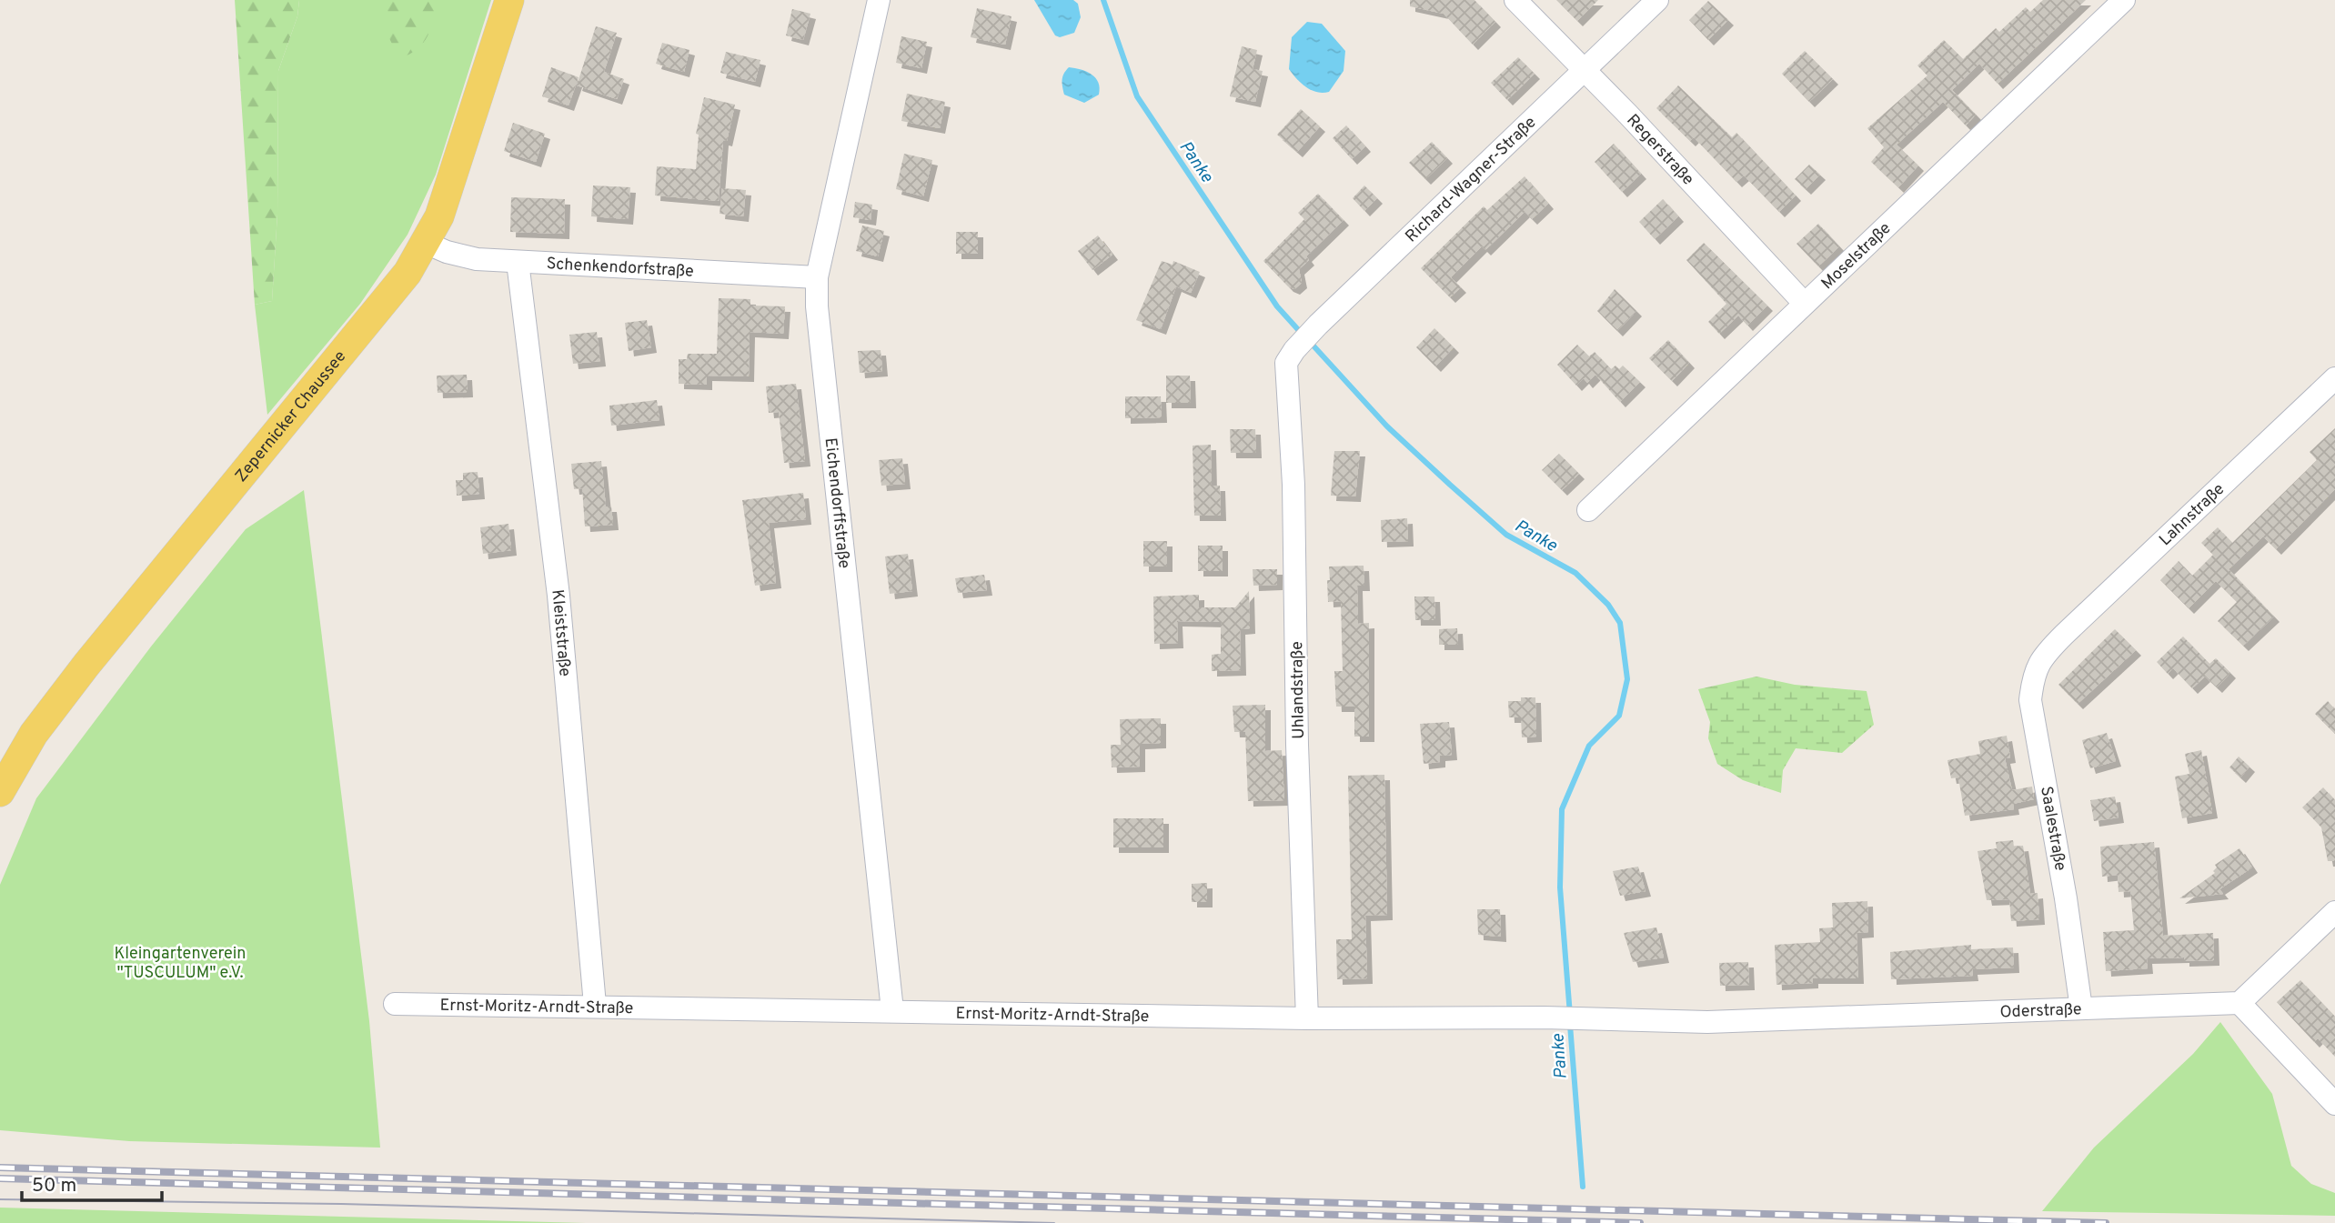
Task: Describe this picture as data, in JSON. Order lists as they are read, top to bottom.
{
  "streets": {
    "main road": ["Zepernicker Chaussee"],
    "street": [
      "Regerstraße",
      "Richard-Wagner-Straße",
      "Moselstraße",
      "Schenkendorfstraße",
      "Eichendorffstraße",
      "Lahnstraße",
      "Kleiststraße",
      "Uhlandstraße",
      "Saalestraße",
      "Ernst-Moritz-Arndt-Straße",
      "Oderstraße"
    ]
  },
  "crossings": [
    ["Regerstraße", "Richard-Wagner-Straße"],
    ["Regerstraße", "Moselstraße"],
    ["Richard-Wagner-Straße", "Uhlandstraße"],
    ["Schenkendorfstraße", "Zepernicker Chaussee"],
    ["Schenkendorfstraße", "Eichendorffstraße"],
    ["Schenkendorfstraße", "Kleiststraße"],
    ["Eichendorffstraße", "Ernst-Moritz-Arndt-Straße"],
    ["Lahnstraße", "Saalestraße"],
    ["Kleiststraße", "Ernst-Moritz-Arndt-Straße"],
    ["Uhlandstraße", "Ernst-Moritz-Arndt-Straße"],
    ["Saalestraße", "Oderstraße"],
    ["Ernst-Moritz-Arndt-Straße", "Oderstraße"]
  ],
  "water": ["Panke"],
  "parks": ["Kleingartenverein \"TUSCULUM\" e.V."],
  "scale_bar": "50 m"
}
